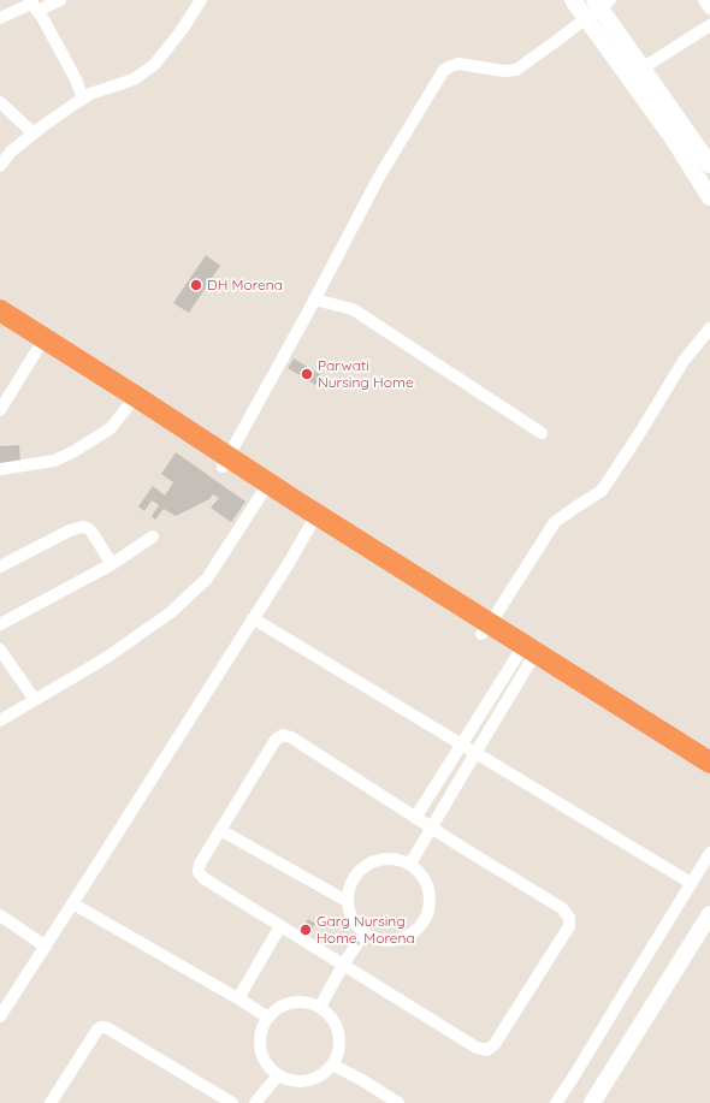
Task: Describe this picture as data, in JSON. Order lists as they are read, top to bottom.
{
  "places": ["DH Morena", "Parwati Nursing Home", "Garg Nursing Home, Morena"]
}
